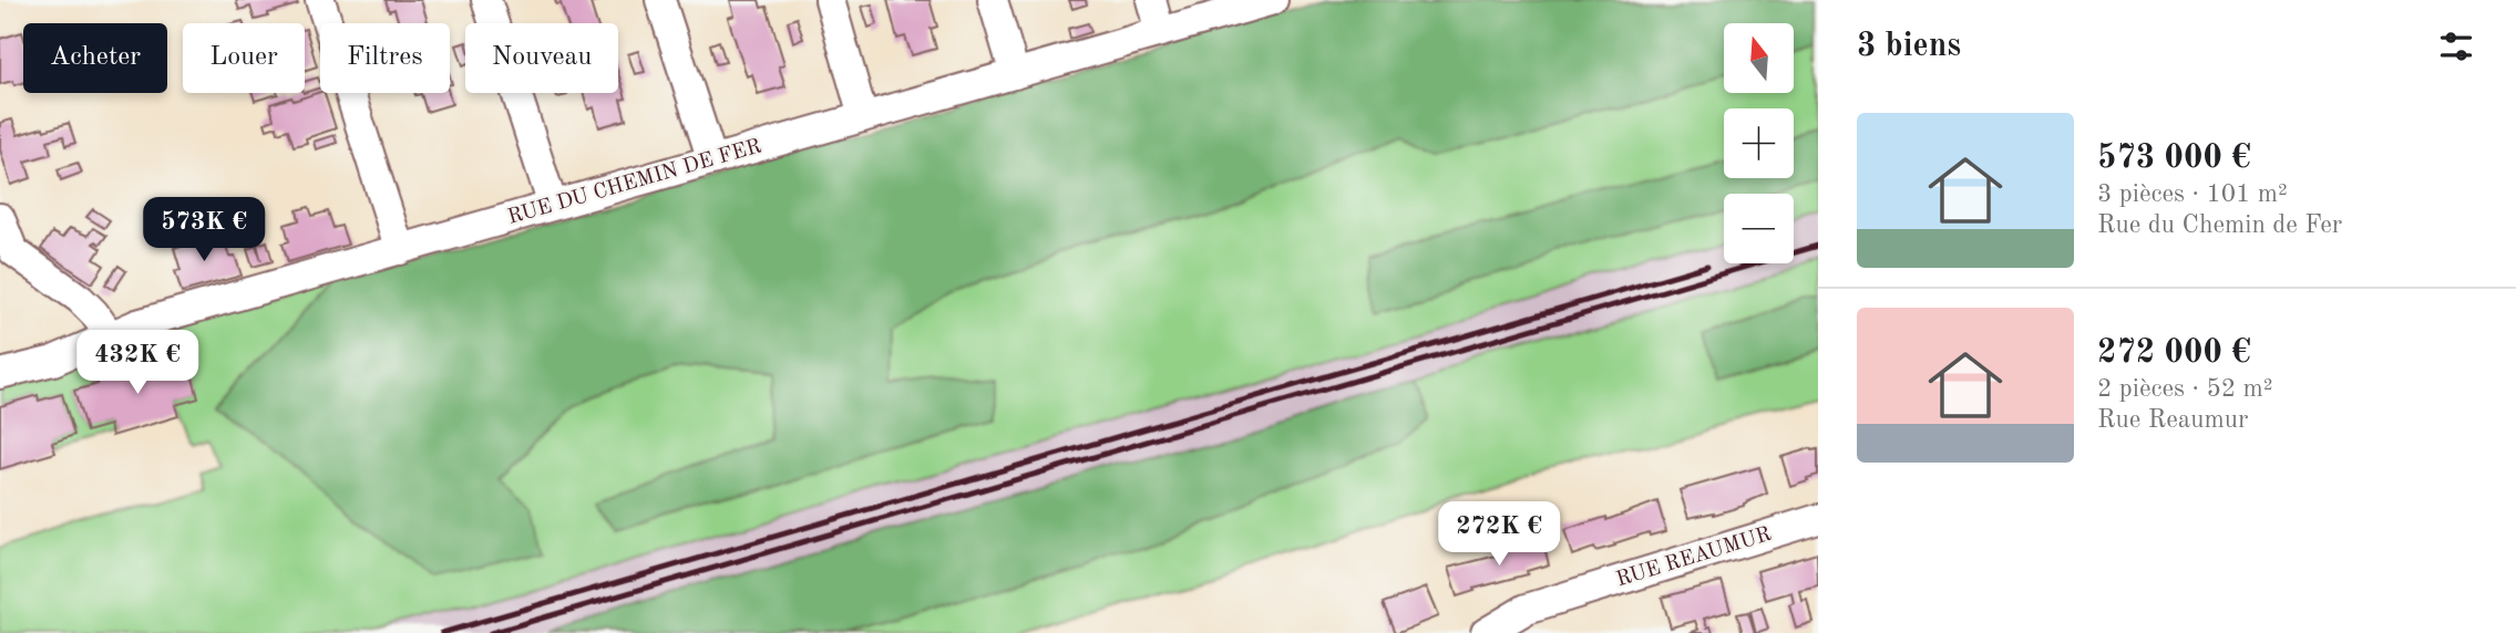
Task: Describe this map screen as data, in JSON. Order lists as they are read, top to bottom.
{
  "streets": {
    "street": ["RUE DU CHEMIN DE FER", "RUE REAUMUR"]
  },
  "north": "top",
  "page": {
    "heading": "3 biens",
    "map_buttons": ["+", "−"],
    "chip": [
      "Acheter",
      "Louer",
      "Filtres",
      "Nouveau"
    ],
    "list": [
      {
        "name": "573 000 €",
        "note": "3 pièces · 101 m² · Rue du Chemin de Fer"
      },
      {
        "name": "272 000 €",
        "note": "2 pièces · 52 m² · Rue Reaumur"
      }
    ],
    "price": ["573K €", "432K €", "272K €"]
  }
}
